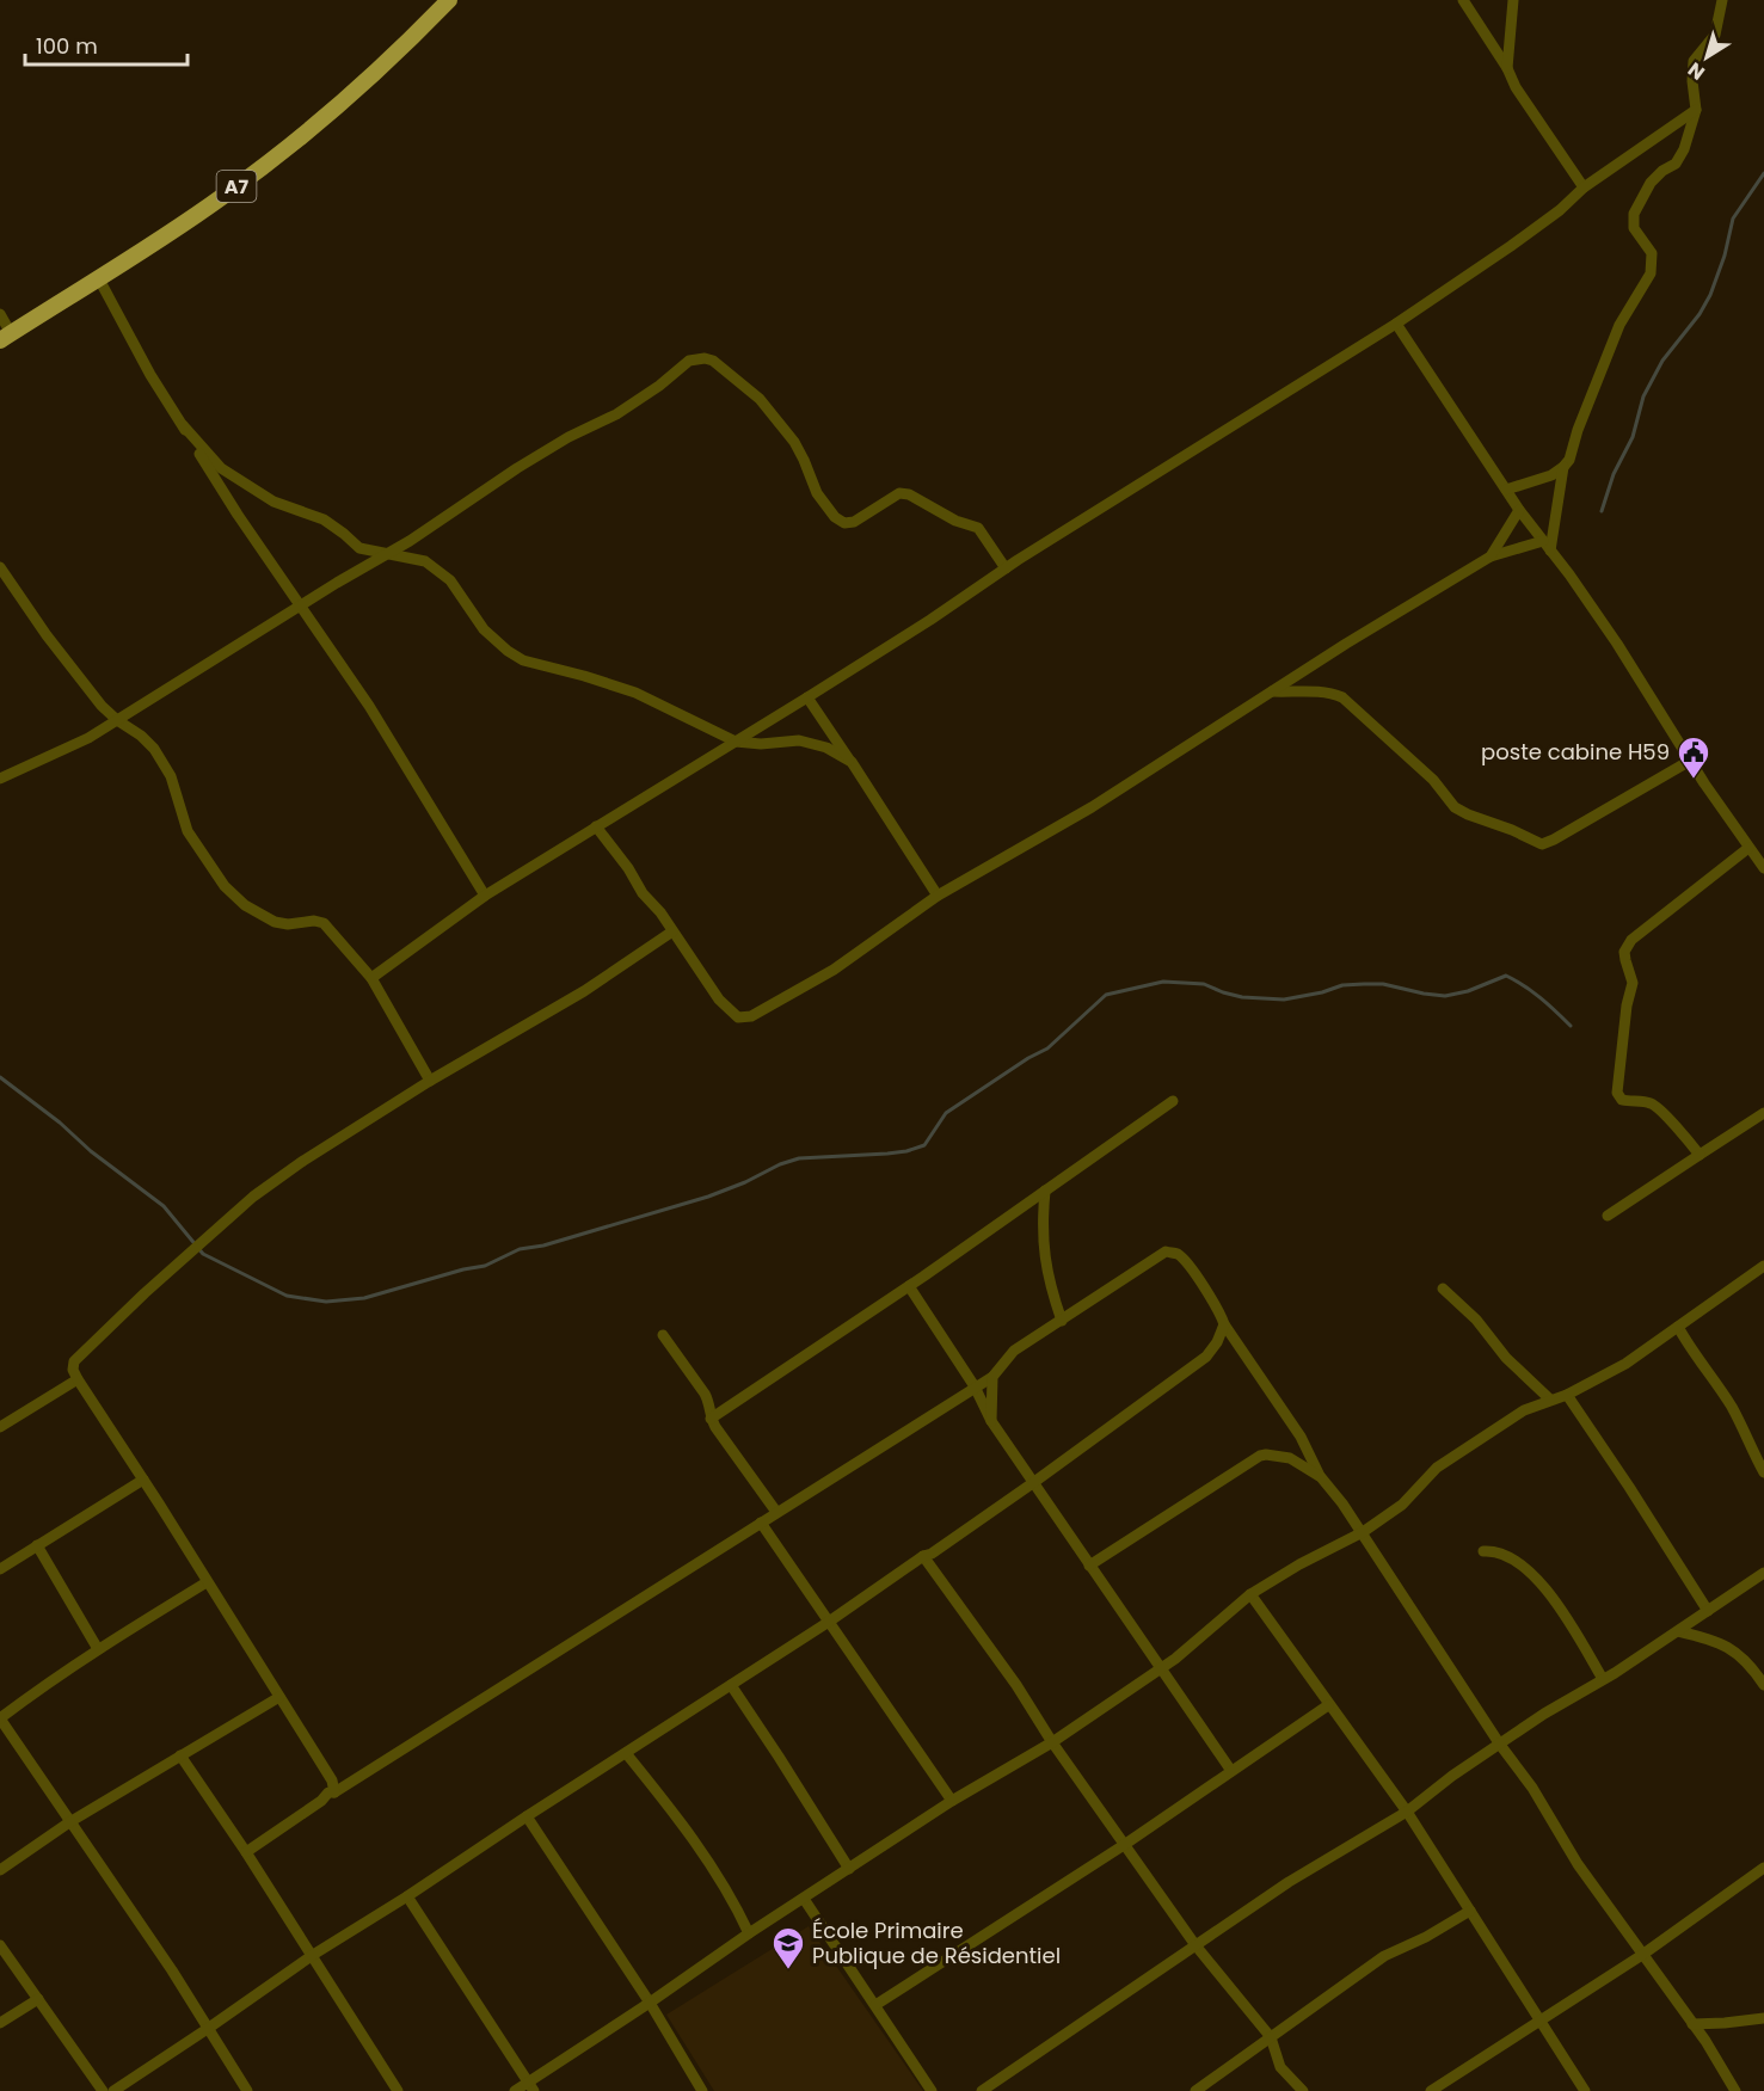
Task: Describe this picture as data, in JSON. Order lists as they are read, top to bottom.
{
  "streets": {
    "highway": ["A7"]
  },
  "places": {
    "public building": ["poste cabine H59"],
    "school or university": ["École Primaire Publique de Résidentiel"]
  },
  "scale_bar": "100 m",
  "north": "bottom left"
}
